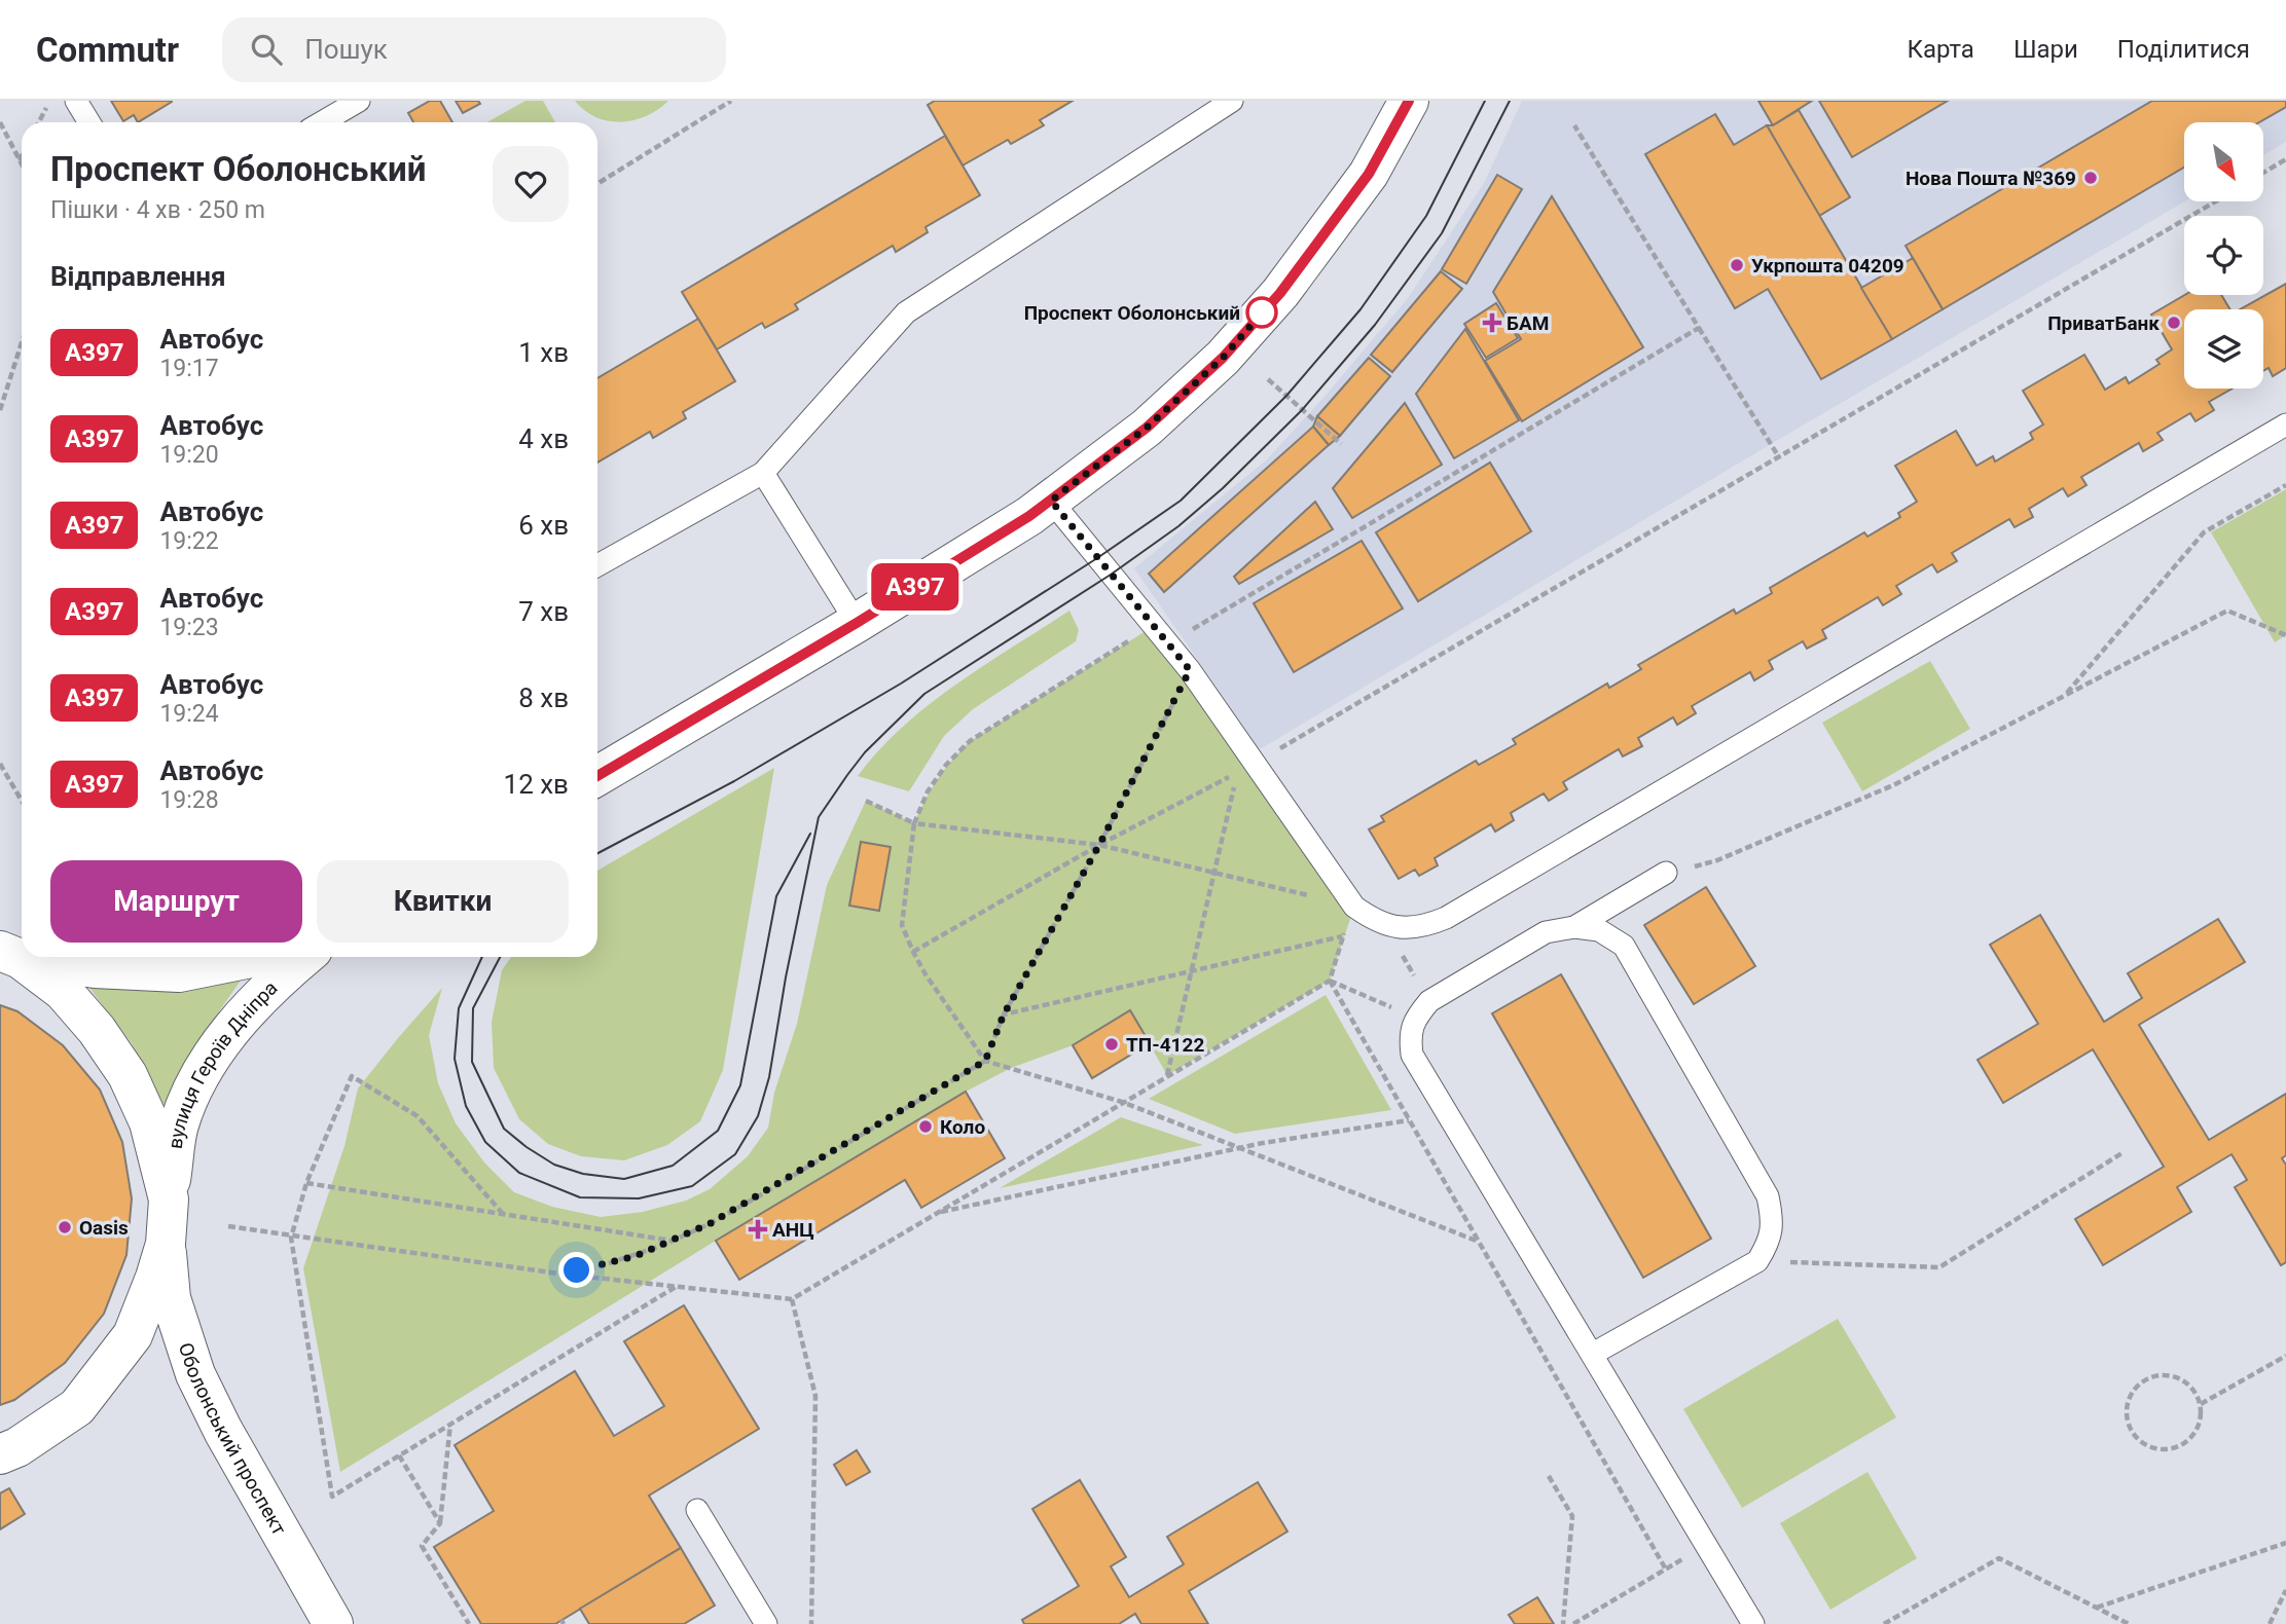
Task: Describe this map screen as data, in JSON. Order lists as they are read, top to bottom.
{
  "streets": {
    "main road": ["вулиця Героїв Дніпра", "Оболонський проспект"]
  },
  "crossings": [
    ["вулиця Героїв Дніпра", "Оболонський проспект"]
  ],
  "places": {
    "other": [
      "Нова Пошта №369",
      "Укрпошта 04209",
      "Проспект Оболонський",
      "ПриватБанк",
      "ТП-4122",
      "Коло",
      "Oasis"
    ],
    "health": ["БАМ", "АНЦ"]
  },
  "lines": ["bus line А397"],
  "north": "bottom right",
  "page": {
    "header": "Commutr",
    "search": "Пошук",
    "nav": ["Карта", "Шари", "Поділитися"],
    "on_map": "А397",
    "heading": [
      ["Проспект Оболонський", "Пішки · 4 хв · 250 m"],
      "Відправлення"
    ],
    "list": [
      {
        "mark": "А397",
        "name": "Автобус",
        "note": "19:17",
        "value": "1 хв"
      },
      {
        "mark": "А397",
        "name": "Автобус",
        "note": "19:20",
        "value": "4 хв"
      },
      {
        "mark": "А397",
        "name": "Автобус",
        "note": "19:22",
        "value": "6 хв"
      },
      {
        "mark": "А397",
        "name": "Автобус",
        "note": "19:23",
        "value": "7 хв"
      },
      {
        "mark": "А397",
        "name": "Автобус",
        "note": "19:24",
        "value": "8 хв"
      },
      {
        "mark": "А397",
        "name": "Автобус",
        "note": "19:28",
        "value": "12 хв"
      }
    ],
    "buttons": ["Маршрут", "Квитки"]
  }
}
